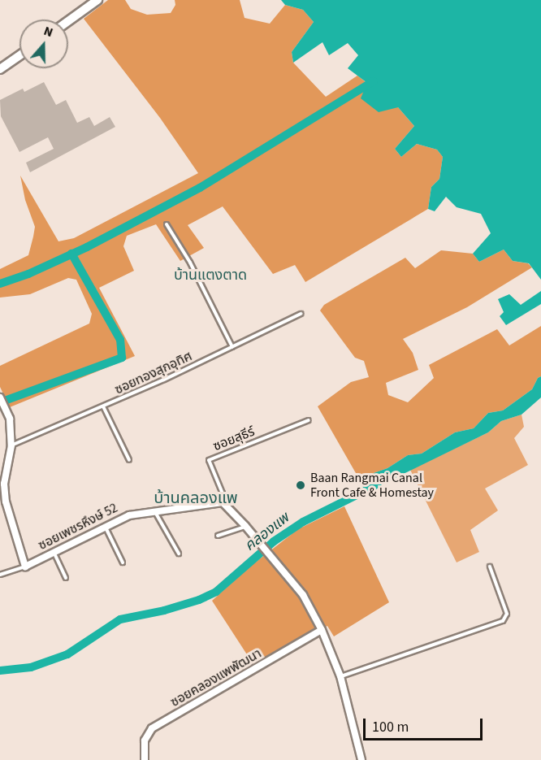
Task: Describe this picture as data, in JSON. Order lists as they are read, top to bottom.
{
  "streets": {
    "street": ["ซอยเพชรหึงษ์ 52", "ซอยคลองแพพัฒนา"],
    "lane": ["ซอยทองสุกอุทิศ", "ซอยสุธีร์"]
  },
  "crossings": [
    ["ซอยทองสุกอุทิศ", "ซอยเพชรหึงษ์ 52"],
    ["ซอยสุธีร์", "ซอยเพชรหึงษ์ 52"]
  ],
  "districts": ["บ้านแตงตาด", "บ้านคลองแพ"],
  "water": ["คลองแพ"],
  "places": ["Baan Rangmai Canal Front Cafe & Homestay"],
  "scale_bar": "100 m",
  "north": "top"
}
